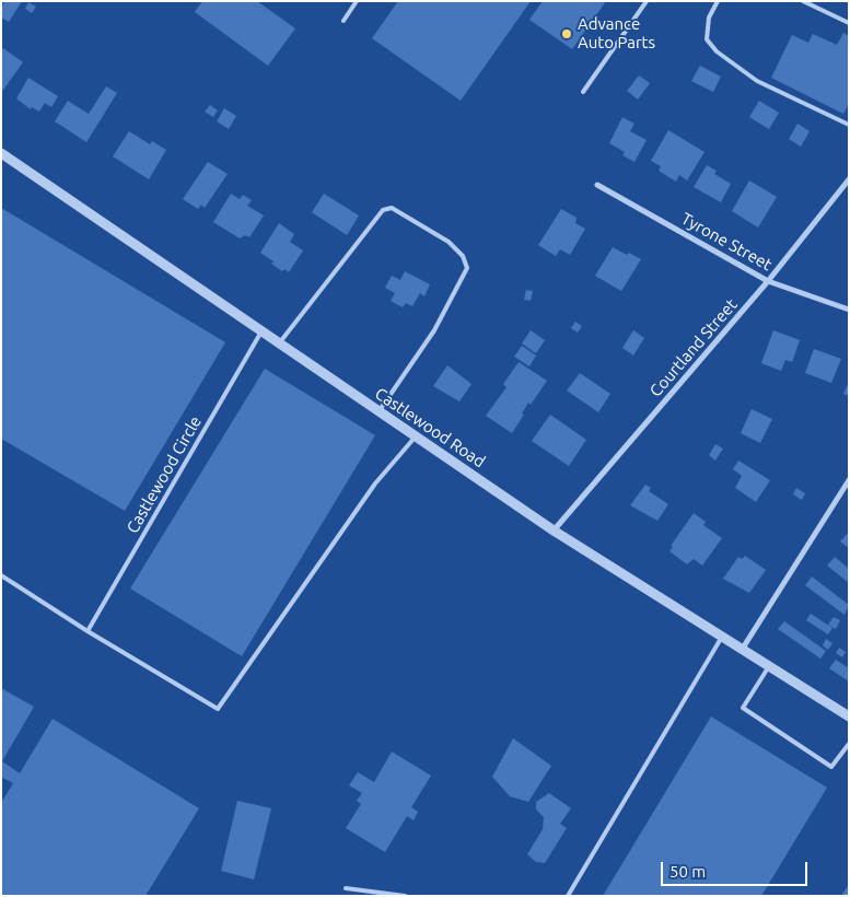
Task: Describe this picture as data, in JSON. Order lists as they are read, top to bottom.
{
  "streets": {
    "street": ["Tyrone Street", "Courtland Street", "Castlewood Road"],
    "lane": ["Castlewood Circle"]
  },
  "crossings": [
    ["Tyrone Street", "Courtland Street"],
    ["Courtland Street", "Castlewood Road"],
    ["Castlewood Road", "Castlewood Circle"]
  ],
  "places": ["Advance Auto Parts"],
  "scale_bar": "50 m"
}
